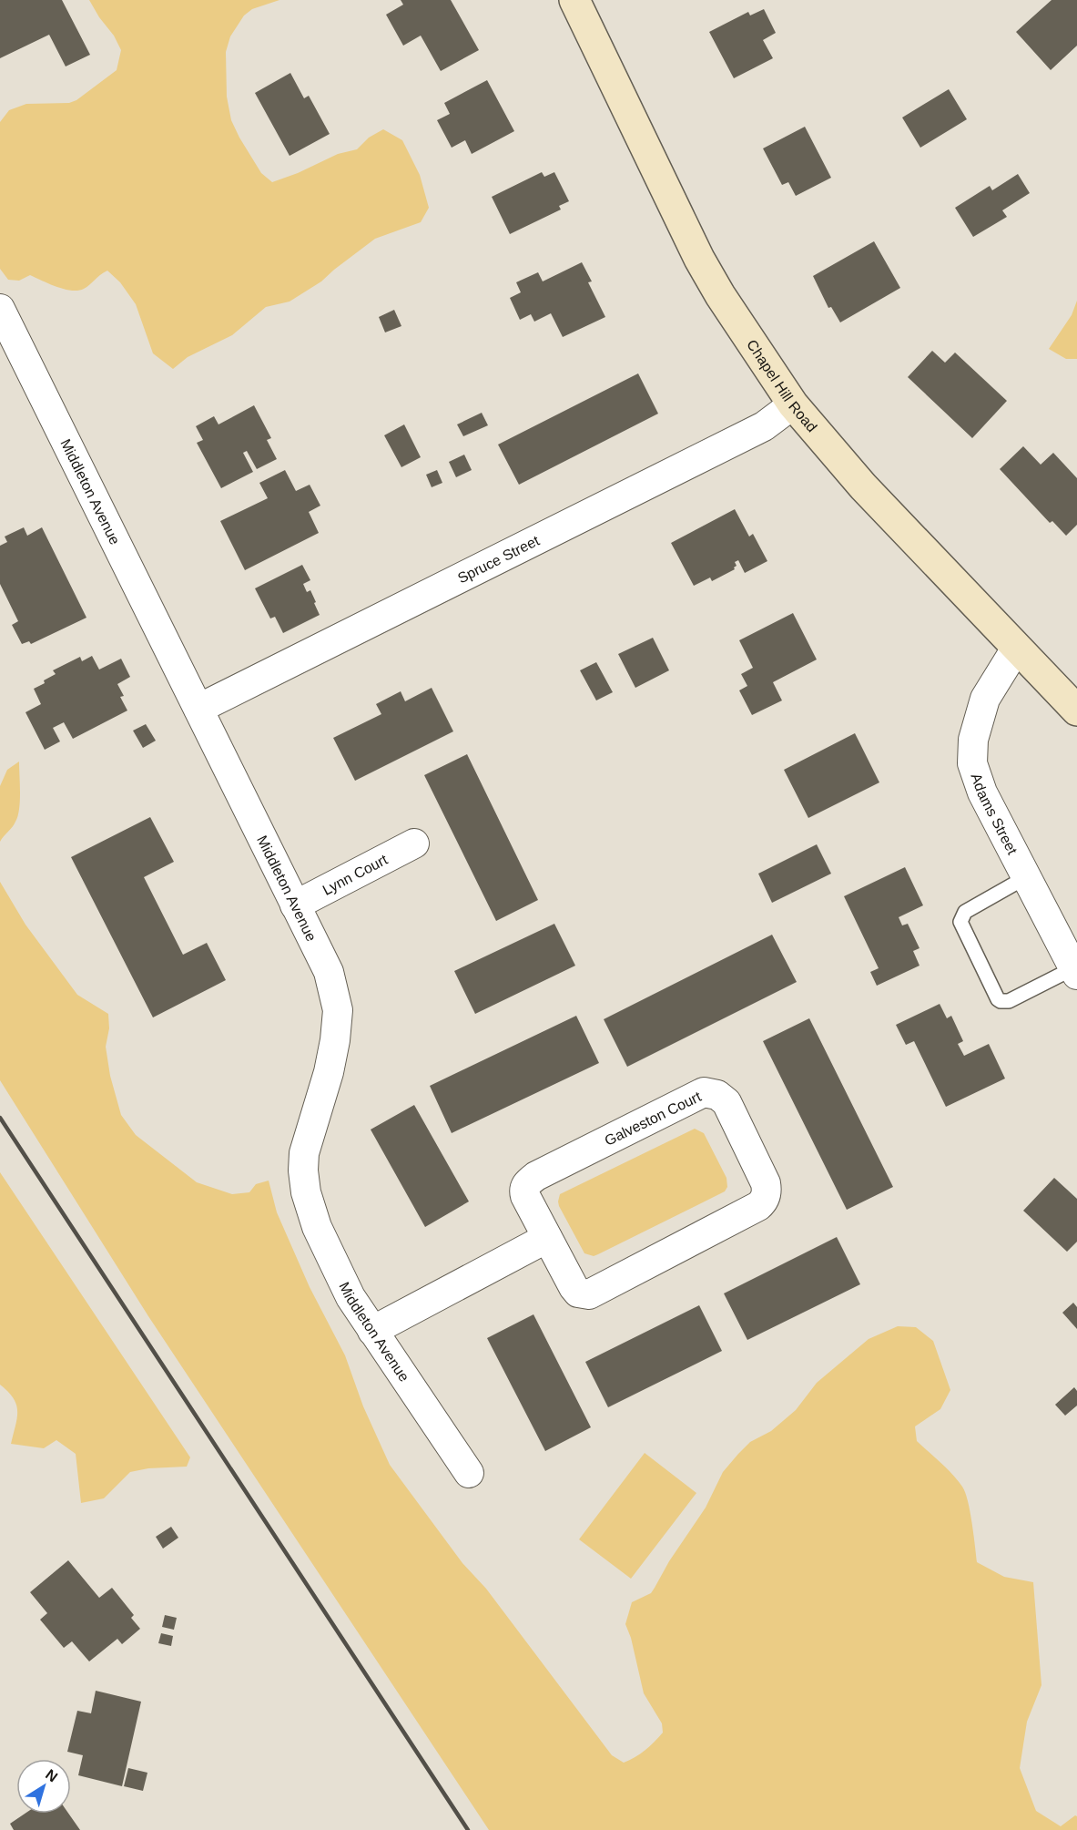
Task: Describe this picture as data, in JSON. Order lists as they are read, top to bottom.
{
  "streets": {
    "main road": ["Chapel Hill Road"],
    "street": [
      "Middleton Avenue",
      "Spruce Street",
      "Adams Street",
      "Lynn Court",
      "Galveston Court"
    ]
  },
  "crossings": [
    ["Chapel Hill Road", "Spruce Street"],
    ["Chapel Hill Road", "Adams Street"],
    ["Middleton Avenue", "Spruce Street"],
    ["Middleton Avenue", "Lynn Court"]
  ],
  "north": "top right"
}
